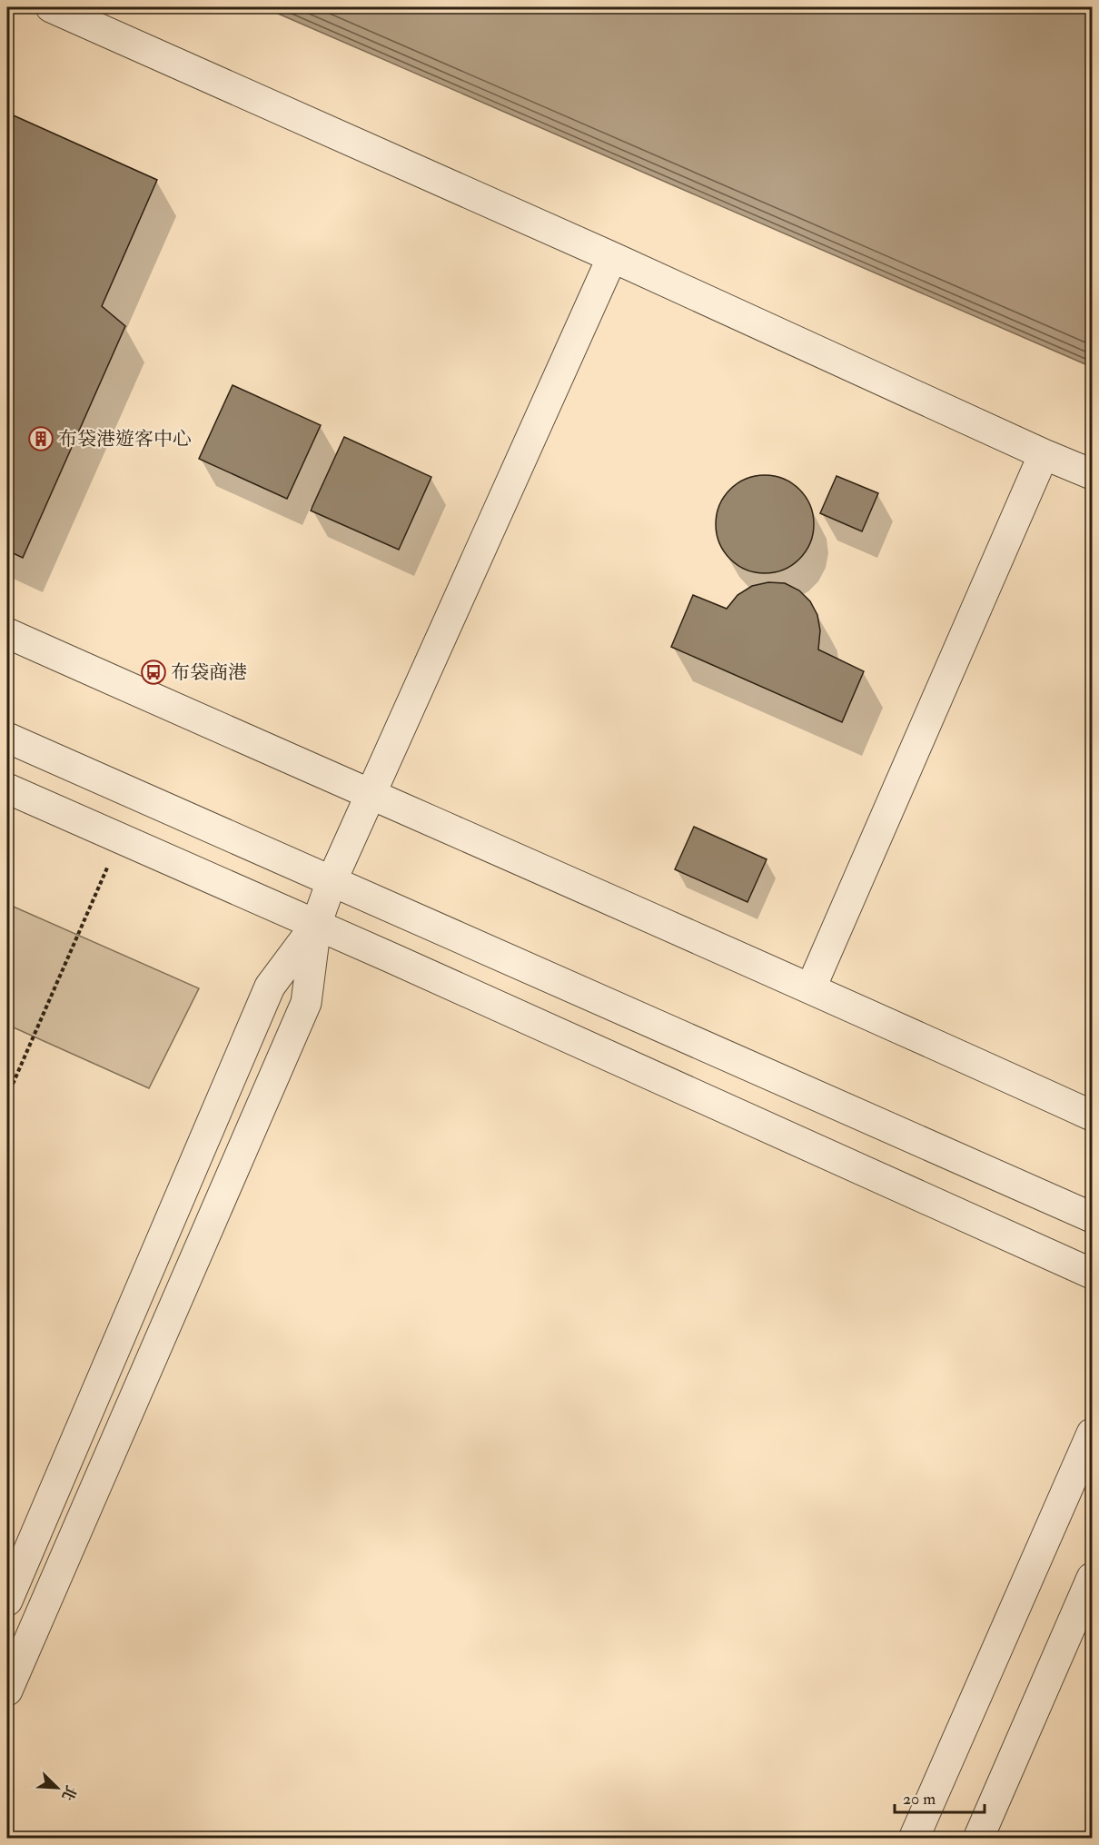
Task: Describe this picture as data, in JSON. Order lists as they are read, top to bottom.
{
  "places": {
    "building": ["布袋港遊客中心"],
    "bus stop": ["布袋商港"]
  },
  "scale_bar": "20 m",
  "north": "bottom right"
}
